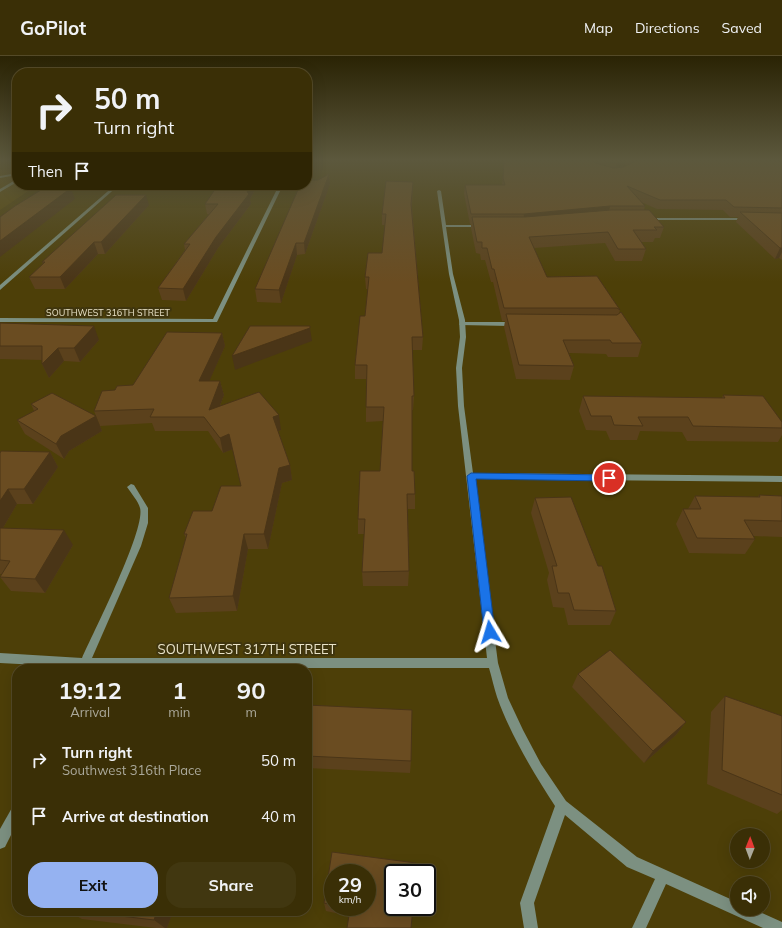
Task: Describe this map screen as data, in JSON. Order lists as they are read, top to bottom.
{
  "streets": {
    "street": ["SOUTHWEST 316TH STREET", "SOUTHWEST 317TH STREET"]
  },
  "north": "top",
  "page": {
    "header": "GoPilot",
    "nav": ["Map", "Directions", "Saved"],
    "turn": ["50 m", "Turn right"],
    "then": "Then",
    "eta": [
      "19:12",
      "Arrival",
      "1",
      "min",
      "90",
      "m"
    ],
    "list": [
      {
        "name": "Turn right",
        "note": "Southwest 316th Place",
        "value": "50 m"
      },
      {
        "name": "Arrive at destination",
        "value": "40 m"
      }
    ],
    "buttons": ["Exit", "Share"],
    "speed": "29 km/h",
    "limit": "30"
  }
}
